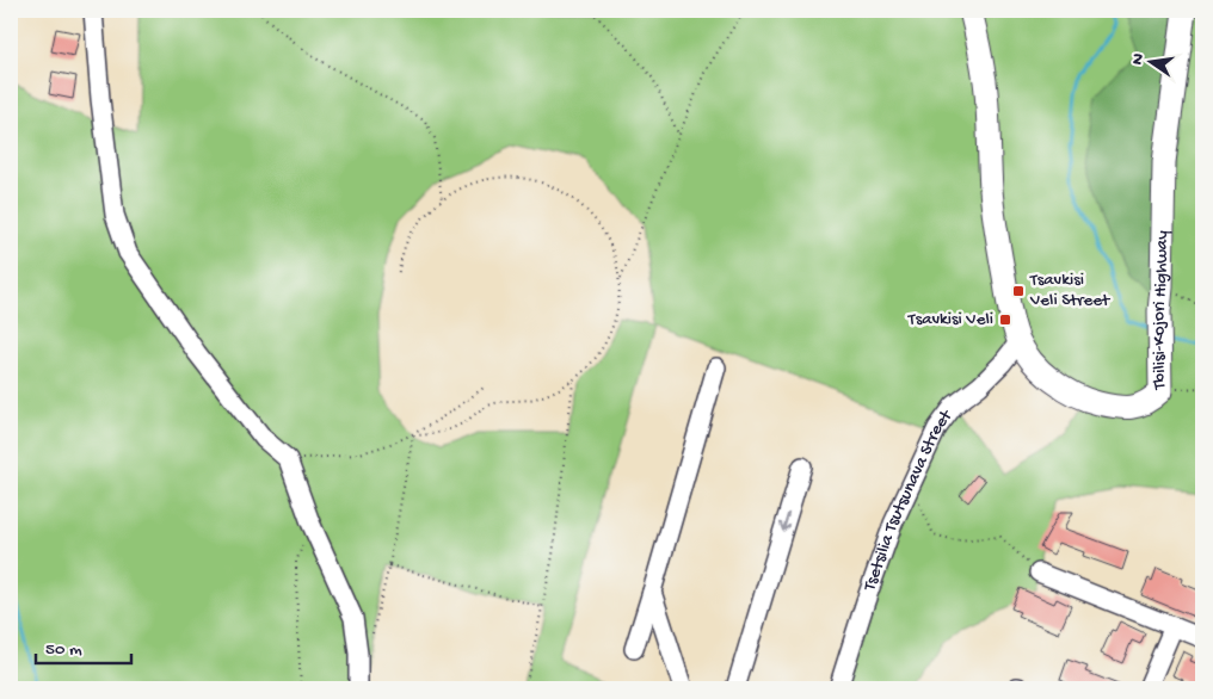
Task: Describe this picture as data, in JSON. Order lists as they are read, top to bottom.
{
  "streets": {
    "main road": ["Tbilisi-Kojori Highway"],
    "street": ["Tsetsilia Tsutsunava Street"]
  },
  "crossings": [
    ["Tbilisi-Kojori Highway", "Tsetsilia Tsutsunava Street"]
  ],
  "places": {
    "transit": ["Tsavkisi Veli Street", "Tsavkisi Veli"]
  },
  "scale_bar": "50 m",
  "north": "left"
}
